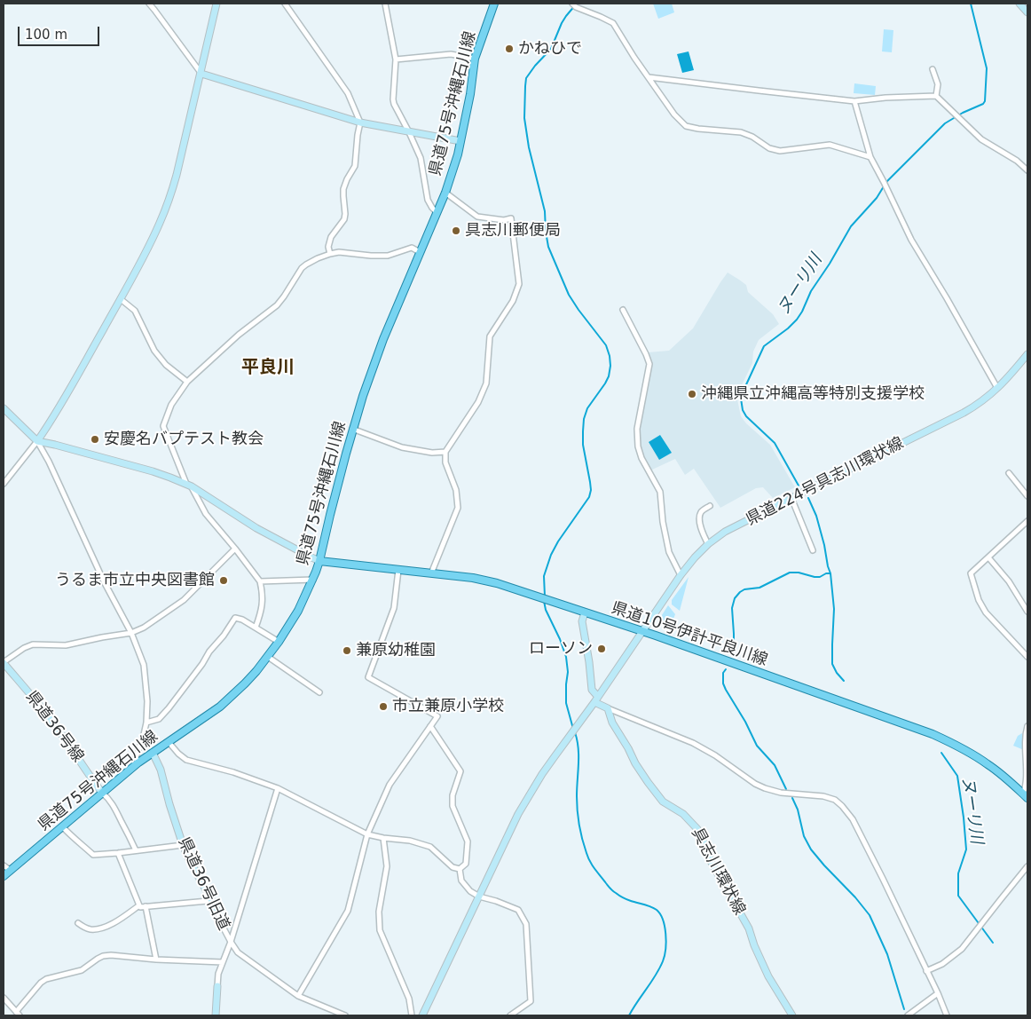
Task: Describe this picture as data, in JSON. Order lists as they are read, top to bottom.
{
  "streets": {
    "main road": [
      "県道75号沖縄石川線",
      "県道224号具志川環状線",
      "県道10号伊計平良川線",
      "県道36号線",
      "具志川環状線",
      "県道36号旧道"
    ]
  },
  "crossings": [
    ["県道75号沖縄石川線", "県道10号伊計平良川線"],
    ["県道75号沖縄石川線", "県道36号線"],
    ["県道75号沖縄石川線", "県道36号旧道"],
    ["県道224号具志川環状線", "県道10号伊計平良川線"]
  ],
  "districts": ["平良川"],
  "water": ["ヌーリ川"],
  "places": [
    "かねひで",
    "具志川郵便局",
    "沖縄県立沖縄高等特別支援学校",
    "安慶名バプテスト教会",
    "うるま市立中央図書館",
    "ローソン",
    "兼原幼稚園",
    "市立兼原小学校"
  ],
  "scale_bar": "100 m"
}
